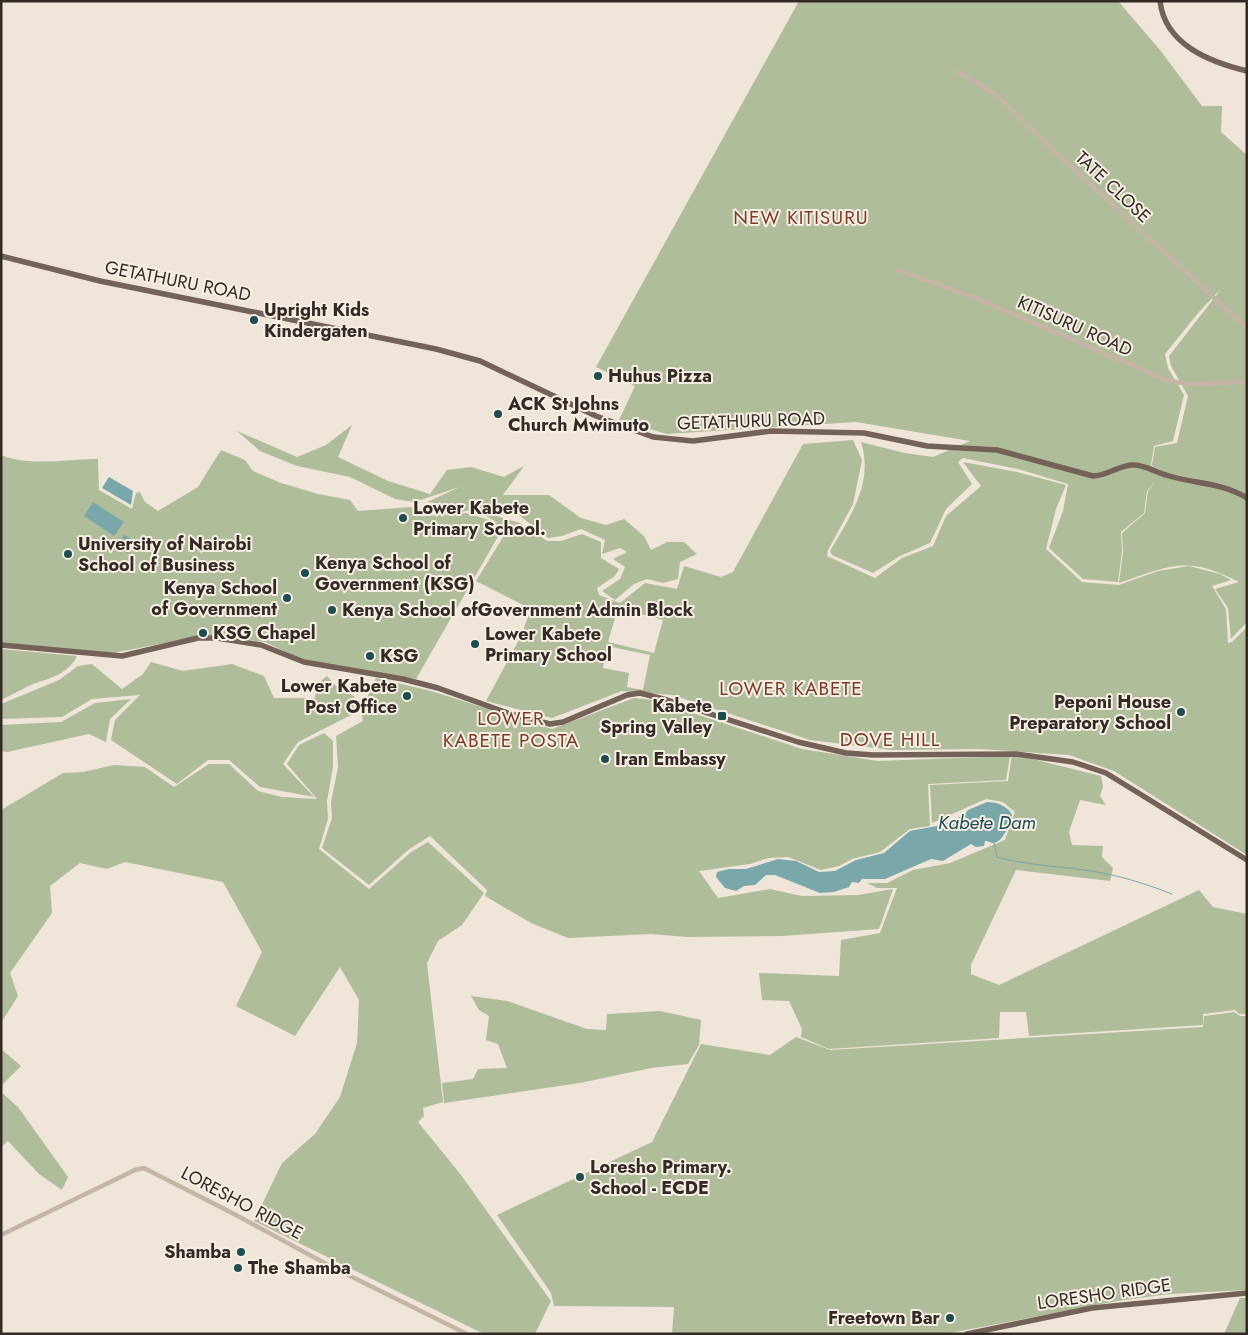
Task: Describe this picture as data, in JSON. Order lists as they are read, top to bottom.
{
  "streets": {
    "main road": ["GETATHURU ROAD", "LORESHO RIDGE"],
    "street": ["TATE CLOSE", "KITISURU ROAD"]
  },
  "districts": [
    "NEW KITISURU",
    "LOWER KABETE",
    "LOWER KABETE POSTA",
    "DOVE HILL"
  ],
  "water": ["Kabete Dam"],
  "places": {
    "other": [
      "Upright Kids Kindergaten",
      "Huhus Pizza",
      "ACK St Johns Church Mwimuto",
      "Lower Kabete Primary School.",
      "University of Nairobi School of Business",
      "Kenya School of Government (KSG)",
      "Kenya School of Government",
      "Kenya School ofGovernment Admin Block",
      "KSG Chapel",
      "Lower Kabete Primary School",
      "KSG",
      "Lower Kabete Post Office",
      "Peponi House Preparatory School",
      "Iran Embassy",
      "Loresho Primary. School - ECDE",
      "Shamba",
      "The Shamba",
      "Freetown Bar"
    ],
    "transit": ["Kabete Spring Valley"]
  }
}
